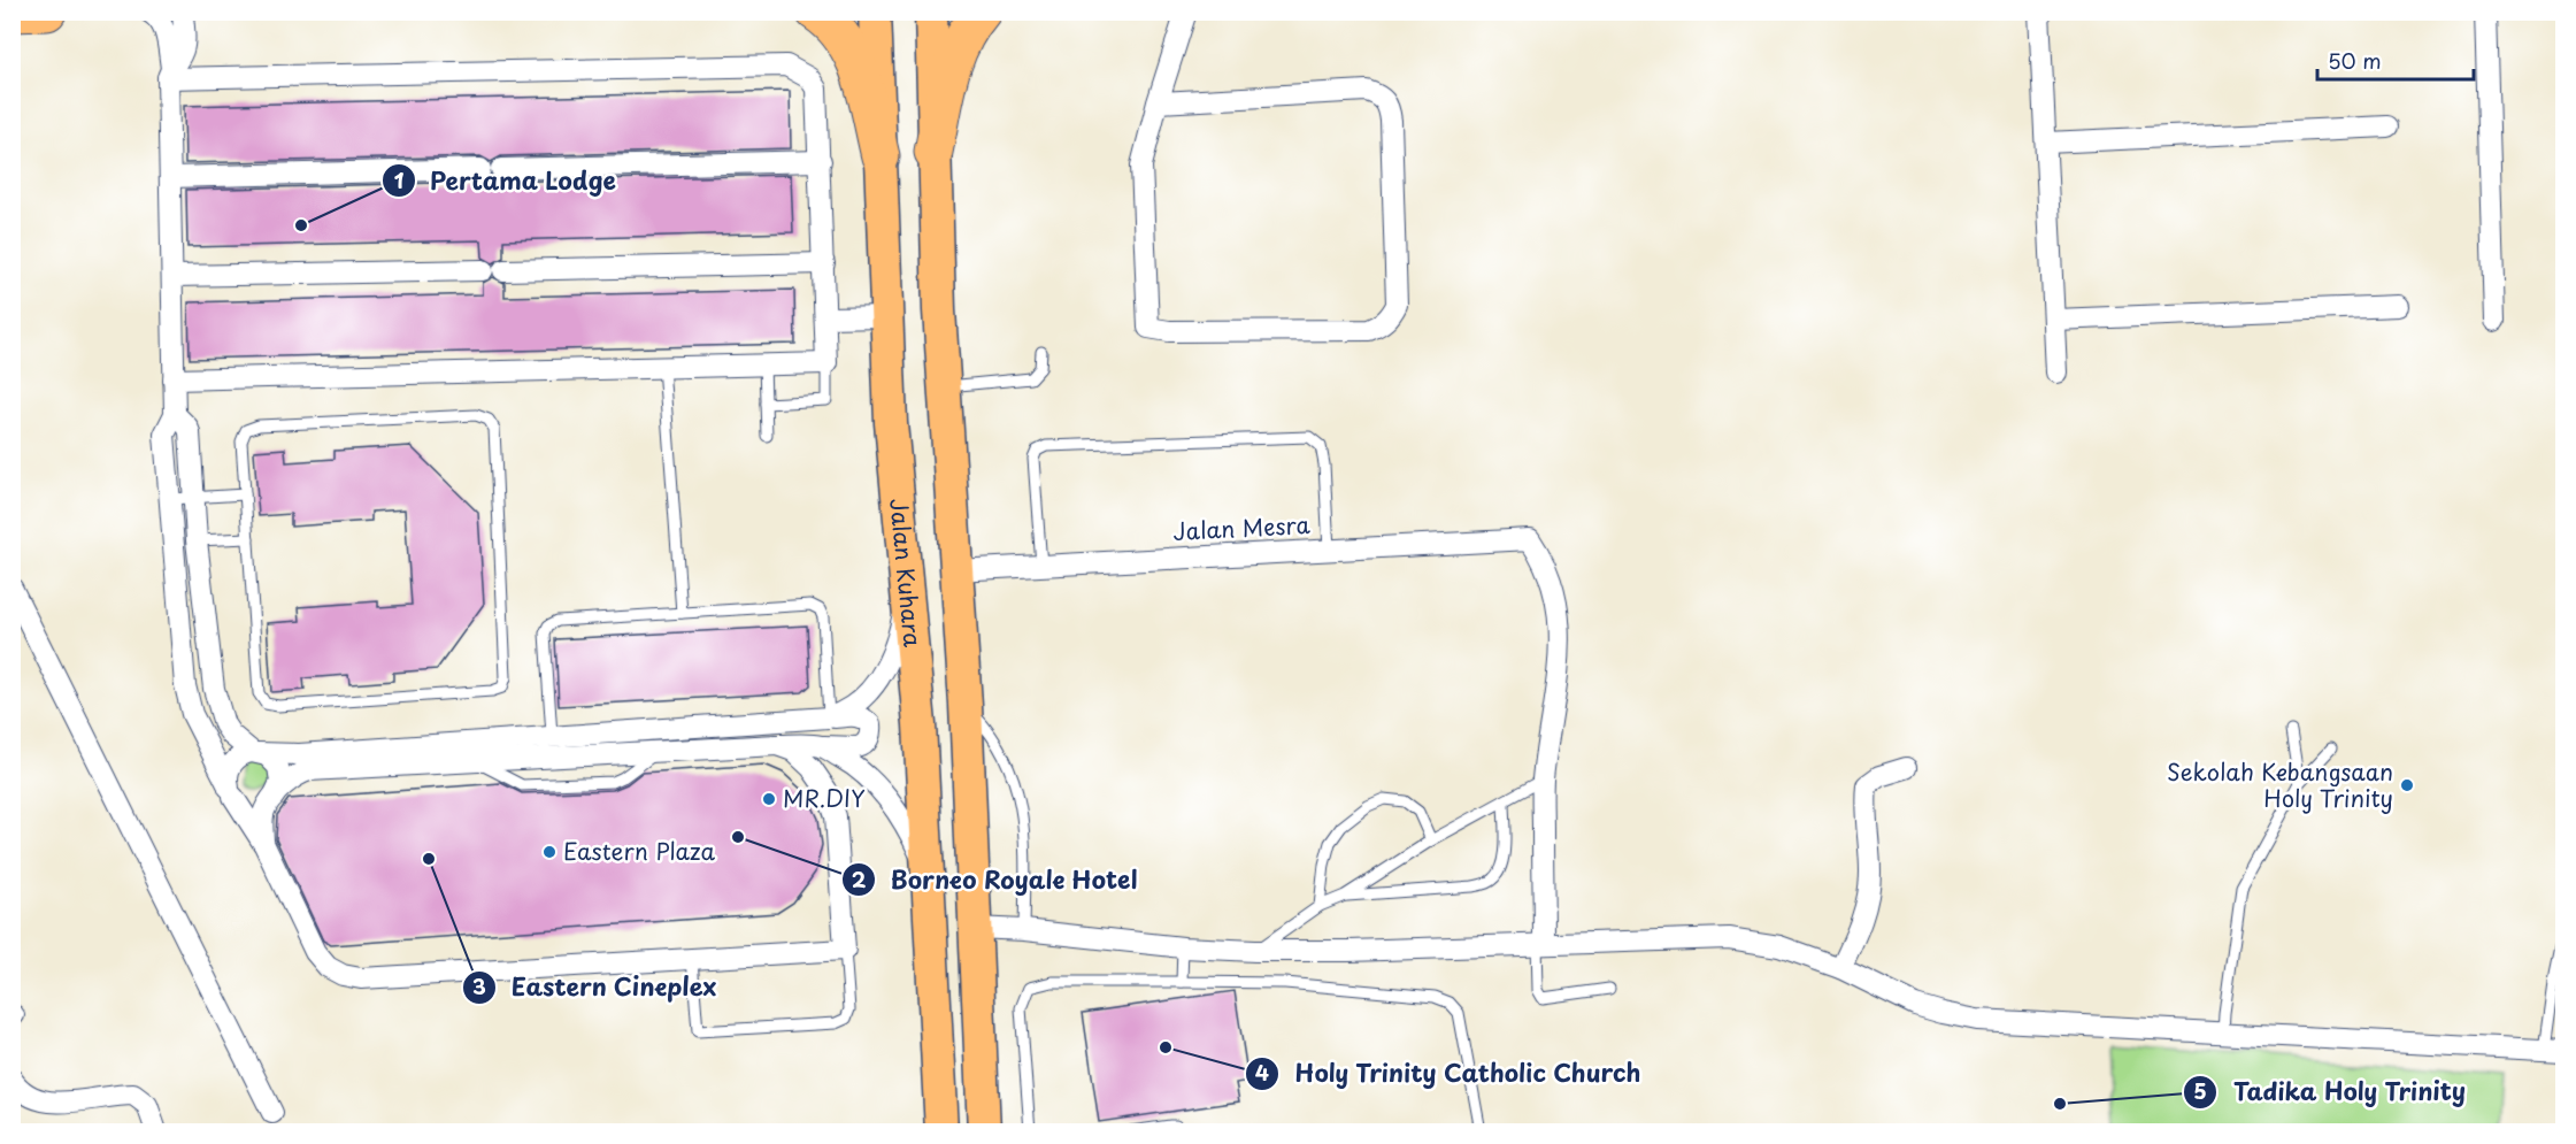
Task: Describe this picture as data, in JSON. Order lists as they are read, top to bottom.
{
  "streets": {
    "main road": ["Jalan Kuhara"],
    "street": ["Jalan Mesra"]
  },
  "places": [
    "Pertama Lodge",
    "Sekolah Kebangsaan Holy Trinity",
    "MR.DIY",
    "Borneo Royale Hotel",
    "Eastern Plaza",
    "Eastern Cineplex",
    "Holy Trinity Catholic Church",
    "Tadika Holy Trinity"
  ],
  "scale_bar": "50 m"
}
